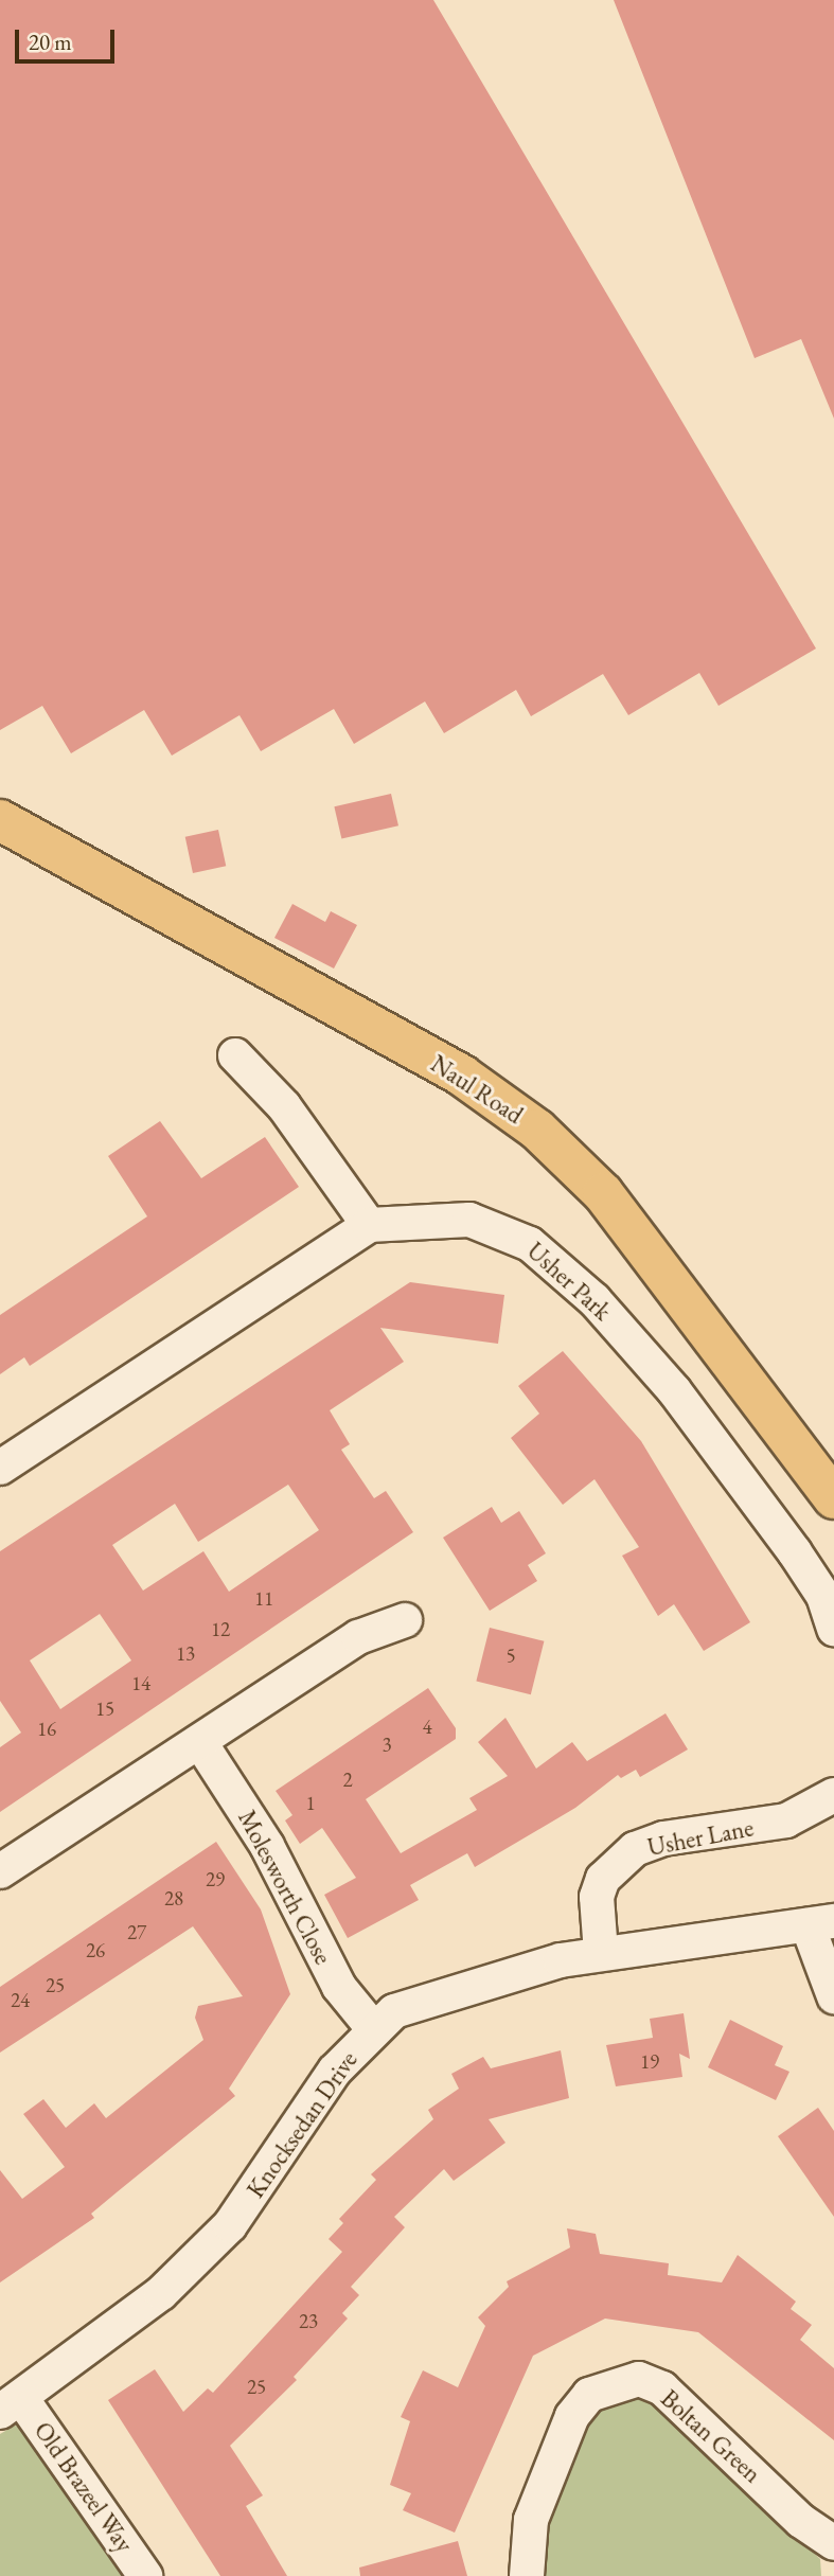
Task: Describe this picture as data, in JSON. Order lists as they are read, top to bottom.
{
  "streets": {
    "main road": ["Naul Road"],
    "street": [
      "Usher Park",
      "Usher Lane",
      "Molesworth Close",
      "Knocksedan Drive",
      "Boltan Green",
      "Old Brazeel Way"
    ]
  },
  "crossings": [
    ["Usher Lane", "Knocksedan Drive"],
    ["Molesworth Close", "Knocksedan Drive"],
    ["Knocksedan Drive", "Old Brazeel Way"]
  ],
  "house_numbers": [
    "11",
    "12",
    "13",
    "5",
    "14",
    "15",
    "4",
    "16",
    "3",
    "2",
    "1",
    "29",
    "28",
    "27",
    "26",
    "25",
    "24",
    "19",
    "23",
    "25"
  ],
  "scale_bar": "20 m"
}
